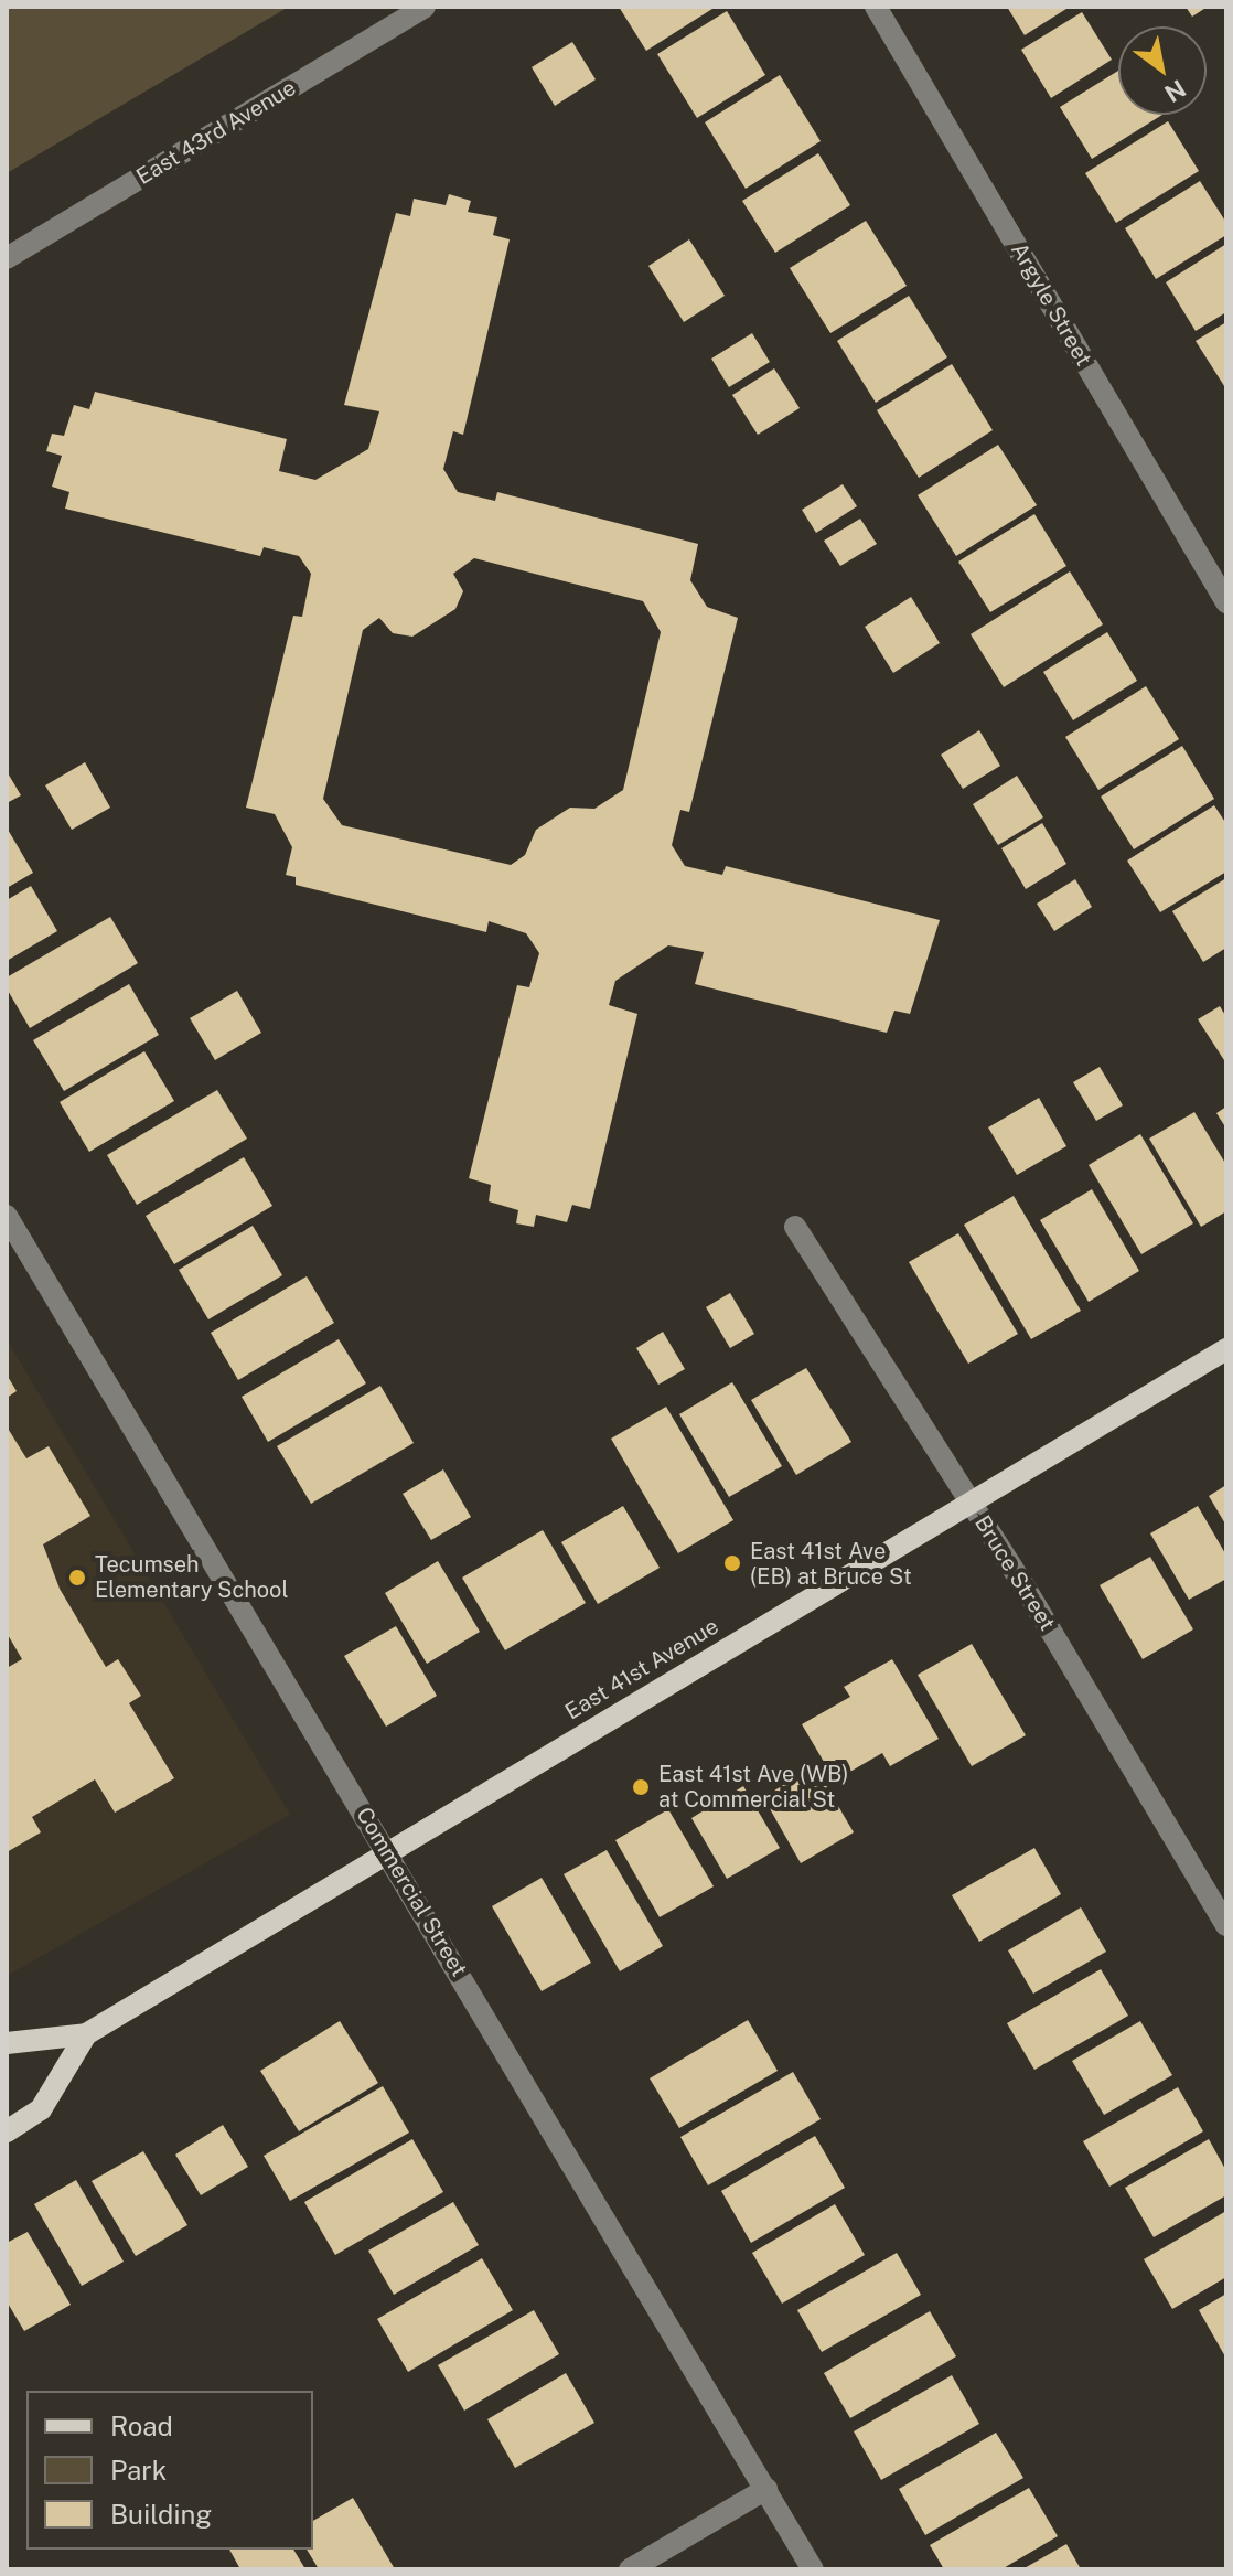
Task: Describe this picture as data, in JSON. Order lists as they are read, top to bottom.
{
  "streets": {
    "main road": ["East 41st Avenue"],
    "street": [
      "East 43rd Avenue",
      "Argyle Street",
      "Bruce Street",
      "Commercial Street"
    ]
  },
  "crossings": [
    ["Bruce Street", "East 41st Avenue"],
    ["East 41st Avenue", "Commercial Street"]
  ],
  "places": ["East 41st Ave (EB) at Bruce St", "Tecumseh Elementary School", "East 41st Ave (WB) at Commercial St"],
  "legend": ["Road", "Park", "Building"],
  "north": "bottom right"
}
